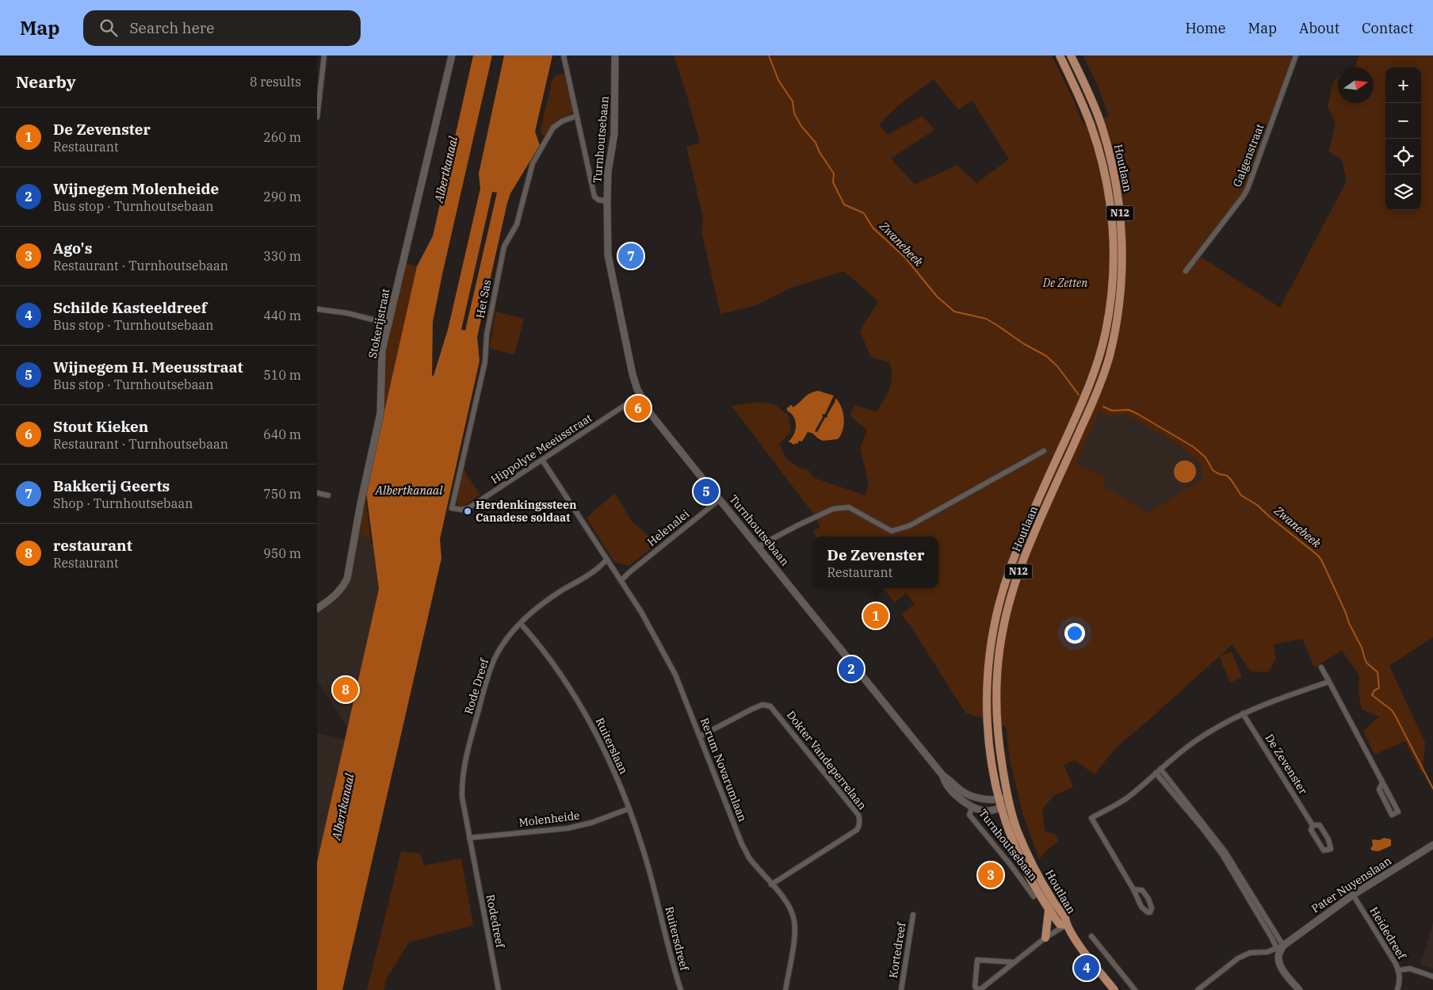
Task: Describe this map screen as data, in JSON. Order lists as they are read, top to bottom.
{
  "streets": {
    "main road": [
      "Turnhoutsebaan",
      "Houtlaan",
      "N12",
      "Stokerijstraat",
      "Pater Nuyenslaan"
    ],
    "street": [
      "Galgenstraat",
      "Het Sas",
      "Hippolyte Meeùsstraat",
      "Helenalei",
      "Rode Dreef",
      "Ruiterslaan",
      "Dokter Vandeperrelaan",
      "De Zevenster",
      "Rerum Novarumlaan",
      "Molenheide",
      "Rodedreef",
      "Heidedreef",
      "Ruitersdreef",
      "Kortedreef"
    ]
  },
  "crossings": [
    ["Turnhoutsebaan", "Houtlaan"],
    ["Turnhoutsebaan", "Het Sas"],
    ["Turnhoutsebaan", "Hippolyte Meeùsstraat"],
    ["Turnhoutsebaan", "Helenalei"],
    ["Houtlaan", "N12"],
    ["Het Sas", "Hippolyte Meeùsstraat"],
    ["Helenalei", "Rerum Novarumlaan"],
    ["Rode Dreef", "Ruiterslaan"],
    ["Rode Dreef", "Rerum Novarumlaan"],
    ["Rode Dreef", "Molenheide"],
    ["Rode Dreef", "Rodedreef"],
    ["Ruiterslaan", "Molenheide"],
    ["Ruiterslaan", "Ruitersdreef"],
    ["Dokter Vandeperrelaan", "Rerum Novarumlaan"],
    ["Pater Nuyenslaan", "Heidedreef"]
  ],
  "water": ["Albertkanaal", "Zwanebeek"],
  "parks": ["De Zetten"],
  "places": ["Herdenkingssteen Canadese soldaat"],
  "north": "right",
  "page": {
    "header": "Map",
    "search": "Search here",
    "nav": [
      "Home",
      "Map",
      "About",
      "Contact"
    ],
    "heading": ["Nearby", "8 results"],
    "map_buttons": ["+", "−"],
    "list": [
      {
        "mark": "1",
        "name": "De Zevenster",
        "note": "Restaurant",
        "value": "260 m"
      },
      {
        "mark": "2",
        "name": "Wijnegem Molenheide",
        "note": "Bus stop · Turnhoutsebaan",
        "value": "290 m"
      },
      {
        "mark": "3",
        "name": "Ago's",
        "note": "Restaurant · Turnhoutsebaan",
        "value": "330 m"
      },
      {
        "mark": "4",
        "name": "Schilde Kasteeldreef",
        "note": "Bus stop · Turnhoutsebaan",
        "value": "440 m"
      },
      {
        "mark": "5",
        "name": "Wijnegem H. Meeusstraat",
        "note": "Bus stop · Turnhoutsebaan",
        "value": "510 m"
      },
      {
        "mark": "6",
        "name": "Stout Kieken",
        "note": "Restaurant · Turnhoutsebaan",
        "value": "640 m"
      },
      {
        "mark": "7",
        "name": "Bakkerij Geerts",
        "note": "Shop · Turnhoutsebaan",
        "value": "750 m"
      },
      {
        "mark": "8",
        "name": "restaurant",
        "note": "Restaurant",
        "value": "950 m"
      }
    ],
    "pins": [
      "7",
      "6",
      "5",
      "1",
      "2",
      "8",
      "3",
      "4"
    ],
    "popup": ["De Zevenster", "Restaurant"]
  }
}
